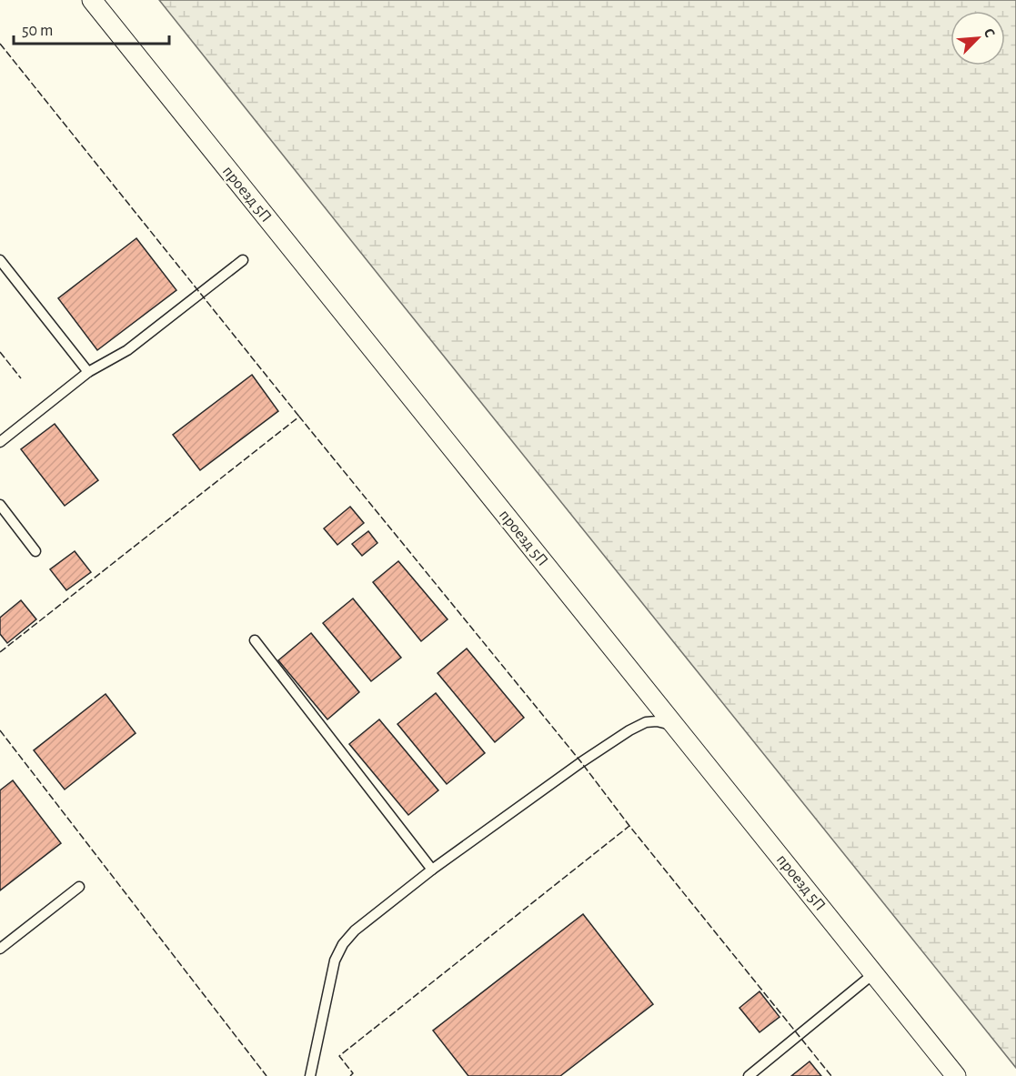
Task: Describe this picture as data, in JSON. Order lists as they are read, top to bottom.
{
  "streets": {
    "street": ["проезд 5П"]
  },
  "scale_bar": "50 m",
  "north": "top right"
}
